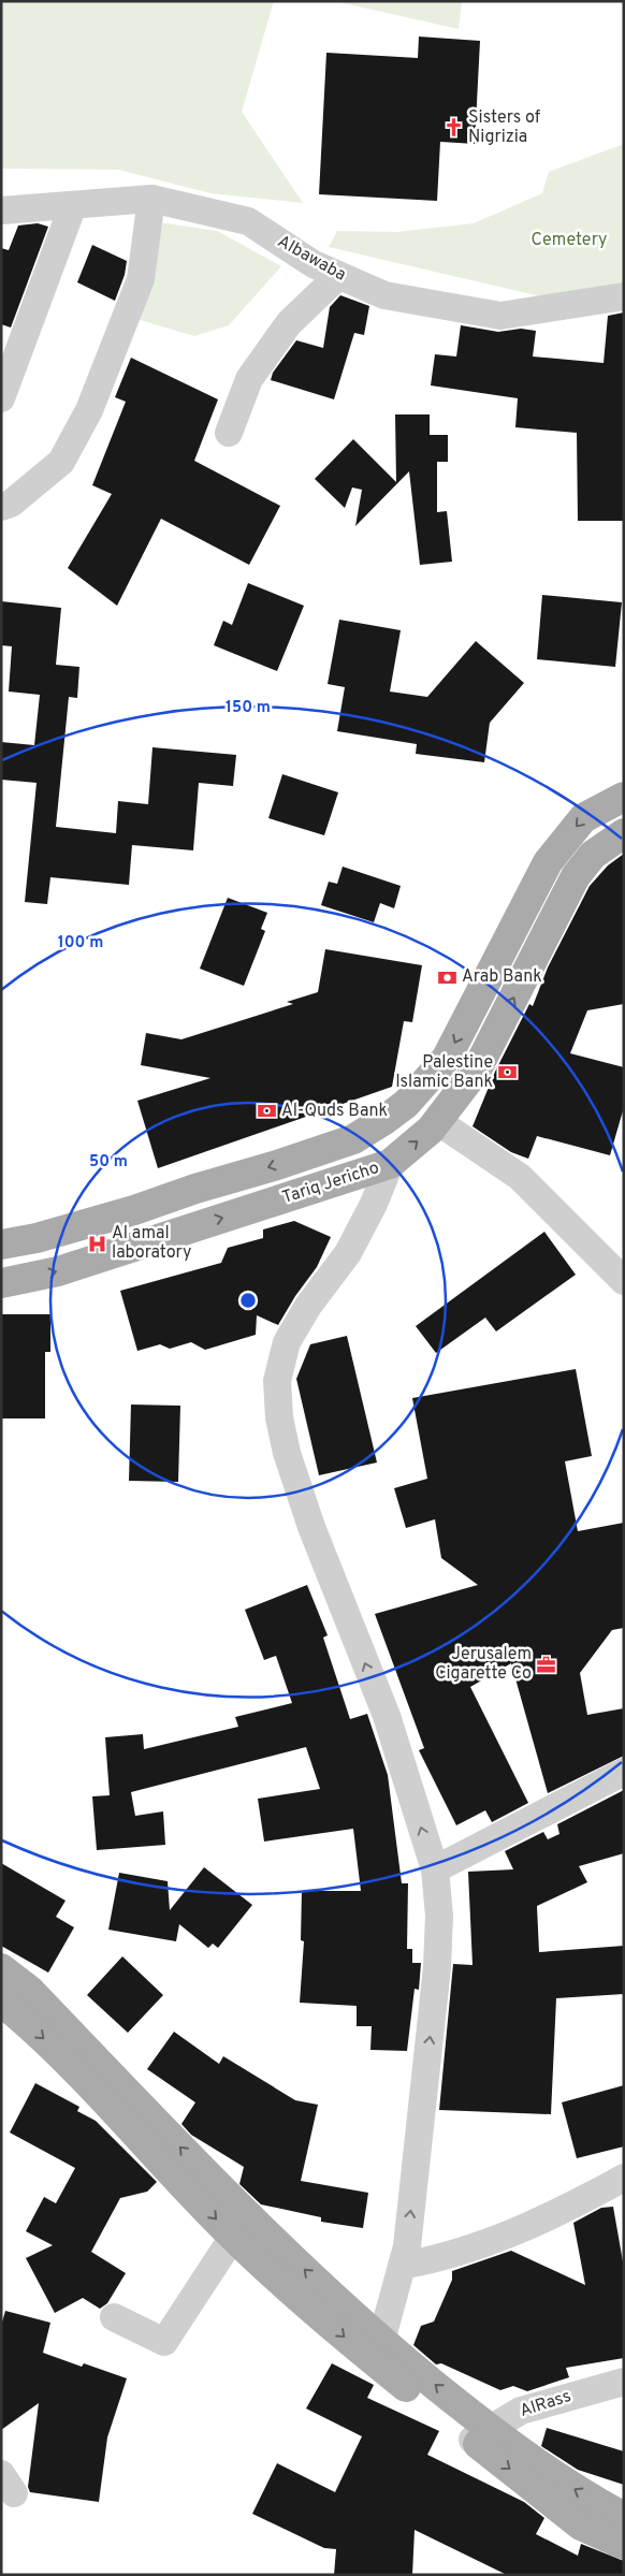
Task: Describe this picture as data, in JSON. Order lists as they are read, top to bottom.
{
  "streets": {
    "main road": ["Tariq Jericho"],
    "street": ["Albawaba", "AlRass"]
  },
  "parks": ["Cemetery"],
  "places": {
    "church": ["Sisters of Nigrizia"],
    "bank": ["Arab Bank", "Palestine Islamic Bank", "Al-Quds Bank"],
    "hospital": ["Al amal laboratory"],
    "office": ["Jerusalem Cigarette Co"]
  },
  "rings": ["150 m", "100 m", "50 m"]
}
